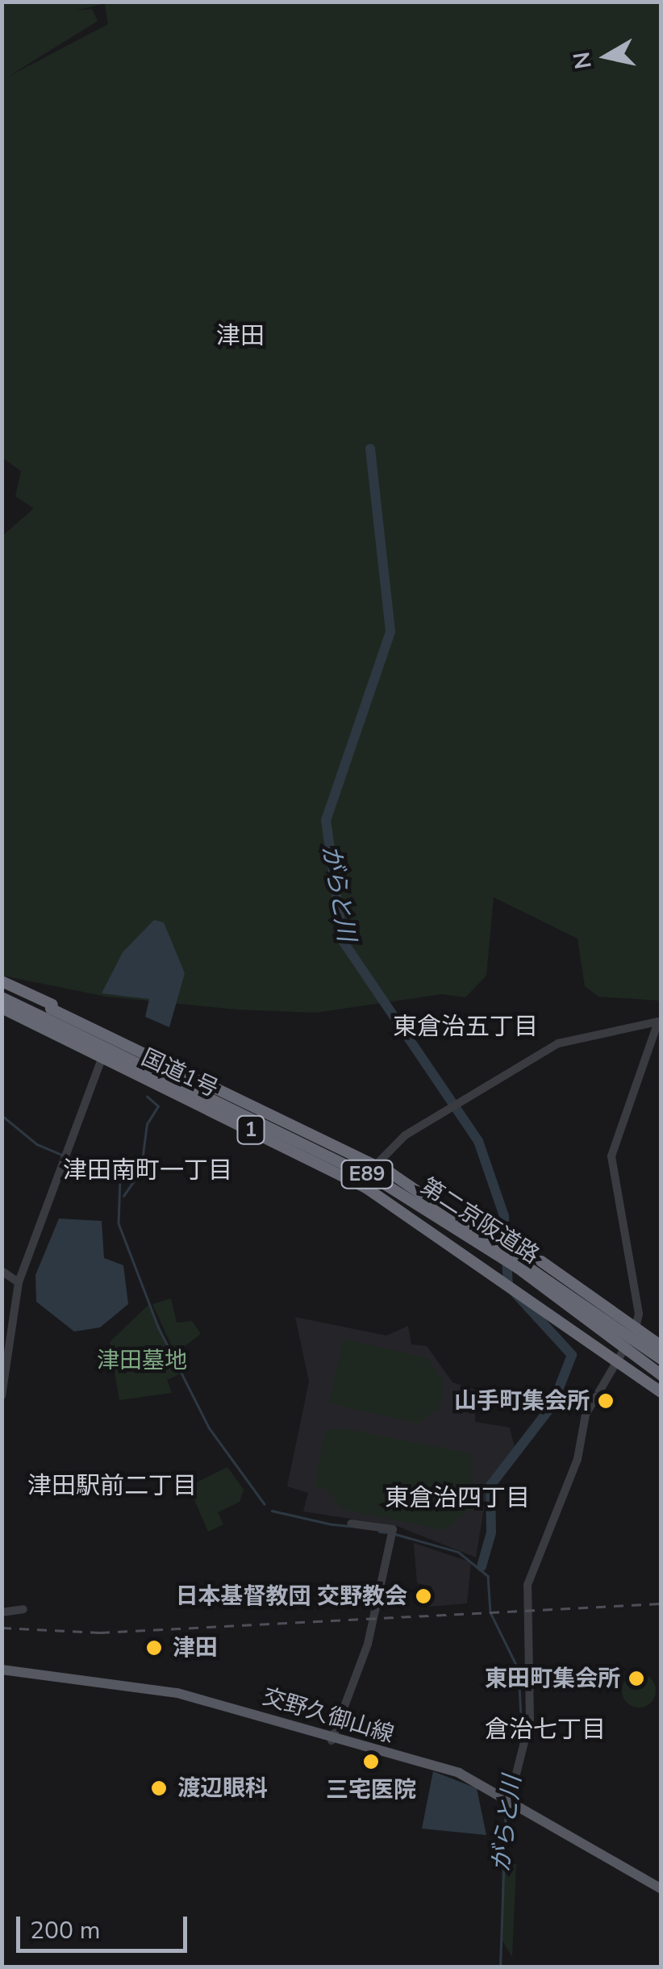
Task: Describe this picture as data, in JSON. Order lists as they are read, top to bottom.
{
  "streets": {
    "highway": [
      "国道1号",
      "1",
      "E89",
      "第二京阪道路"
    ],
    "main road": ["交野久御山線"]
  },
  "crossings": [
    ["国道1号", "第二京阪道路"]
  ],
  "districts": [
    "津田",
    "東倉治五丁目",
    "津田南町一丁目",
    "津田駅前二丁目",
    "東倉治四丁目",
    "倉治七丁目"
  ],
  "water": ["がらと川"],
  "parks": ["津田墓地"],
  "places": [
    "山手町集会所",
    "日本基督教団 交野教会",
    "津田",
    "東田町集会所",
    "三宅医院",
    "渡辺眼科"
  ],
  "scale_bar": "200 m",
  "north": "left"
}
